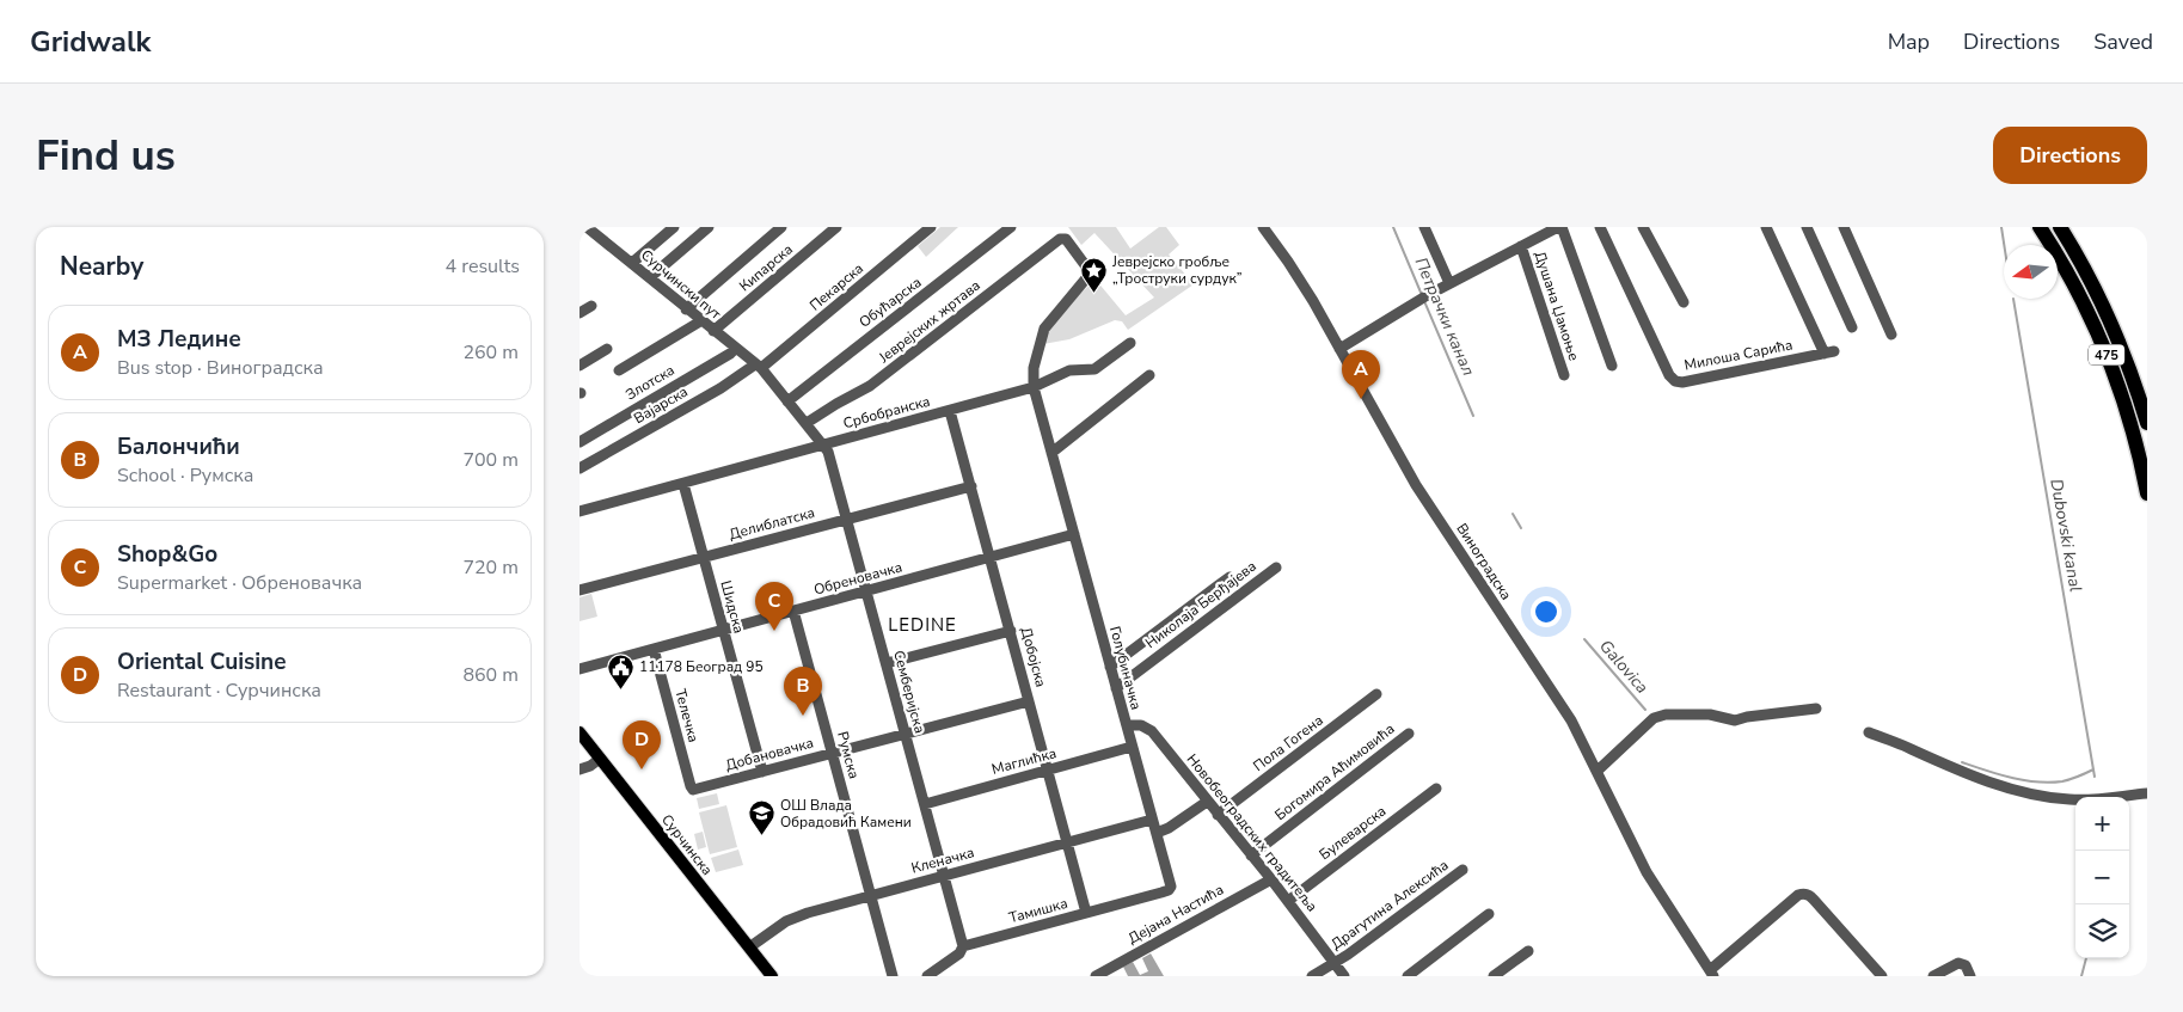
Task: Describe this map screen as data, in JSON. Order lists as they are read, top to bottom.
{
  "streets": {
    "highway": ["475"],
    "main road": ["Сурчинска"],
    "street": [
      "Кипарска",
      "Сурчински пут",
      "Пекарска",
      "Обућарска",
      "Душана Џамоње",
      "Јеврејских жртава",
      "Милоша Сарића",
      "Злотска",
      "Вајарска",
      "Србобранска",
      "Делиблатска",
      "Виноградска",
      "Обреновачка",
      "Николаја Берђајева",
      "Шидска",
      "Добојска",
      "Голубиначка",
      "Семберијска",
      "Телечка",
      "Пола Гогена",
      "Добановачка",
      "Румска",
      "Маглићка",
      "Богомира Аћимовића",
      "Новобеоградских градитеља",
      "Булеварска",
      "Кленачка",
      "Драгутина Алексића",
      "Тамишка",
      "Дејана Настића"
    ]
  },
  "crossings": [
    ["Кипарска", "Сурчински пут"],
    ["Сурчински пут", "Пекарска"],
    ["Сурчински пут", "Злотска"],
    ["Сурчински пут", "Вајарска"],
    ["Сурчински пут", "Семберијска"],
    ["Пекарска", "Вајарска"],
    ["Пекарска", "Семберијска"],
    ["Обућарска", "Семберијска"],
    ["Јеврејских жртава", "Србобранска"],
    ["Јеврејских жртава", "Голубиначка"],
    ["Јеврејских жртава", "Семберијска"],
    ["Вајарска", "Семберијска"],
    ["Србобранска", "Шидска"],
    ["Србобранска", "Добојска"],
    ["Србобранска", "Голубиначка"],
    ["Србобранска", "Семберијска"],
    ["Делиблатска", "Шидска"],
    ["Делиблатска", "Добојска"],
    ["Делиблатска", "Семберијска"],
    ["Обреновачка", "Шидска"],
    ["Обреновачка", "Добојска"],
    ["Обреновачка", "Голубиначка"],
    ["Обреновачка", "Семберијска"],
    ["Обреновачка", "Телечка"],
    ["Обреновачка", "Румска"],
    ["Николаја Берђајева", "Голубиначка"],
    ["Шидска", "Добановачка"],
    ["Добојска", "Добановачка"],
    ["Добојска", "Маглићка"],
    ["Добојска", "Кленачка"],
    ["Добојска", "Тамишка"],
    ["Голубиначка", "Маглићка"],
    ["Голубиначка", "Новобеоградских градитеља"],
    ["Голубиначка", "Кленачка"],
    ["Голубиначка", "Тамишка"],
    ["Семберијска", "Добановачка"],
    ["Семберијска", "Маглићка"],
    ["Семберијска", "Кленачка"],
    ["Семберијска", "Тамишка"],
    ["Телечка", "Добановачка"],
    ["Пола Гогена", "Новобеоградских градитеља"],
    ["Добановачка", "Румска"],
    ["Румска", "Кленачка"],
    ["Богомира Аћимовића", "Новобеоградских градитеља"],
    ["Новобеоградских градитеља", "Булеварска"],
    ["Новобеоградских градитеља", "Драгутина Алексића"],
    ["Новобеоградских градитеља", "Дејана Настића"],
    ["Сурчинска", "Кленачка"]
  ],
  "districts": ["LEDINE"],
  "water": ["Петрачки канал", "Dubovski kanal", "Galovica"],
  "places": {
    "place": ["Јеврејско гробље „Троструки сурдук”"],
    "public building": ["11178 Београд 95"],
    "school or university": ["ОШ Влада Обрадовић Камени"]
  },
  "north": "left",
  "page": {
    "header": "Gridwalk",
    "nav": ["Map", "Directions", "Saved"],
    "buttons": "Directions",
    "title": "Find us",
    "heading": ["Nearby", "4 results"],
    "list": [
      {
        "mark": "A",
        "name": "МЗ Ледине",
        "note": "Bus stop · Виноградска",
        "value": "260 m"
      },
      {
        "mark": "B",
        "name": "Балончићи",
        "note": "School · Румска",
        "value": "700 m"
      },
      {
        "mark": "C",
        "name": "Shop&Go",
        "note": "Supermarket · Обреновачка",
        "value": "720 m"
      },
      {
        "mark": "D",
        "name": "Oriental Cuisine",
        "note": "Restaurant · Сурчинска",
        "value": "860 m"
      }
    ],
    "pins": [
      "A",
      "C",
      "B",
      "D"
    ],
    "map_buttons": ["+", "−"]
  }
}
